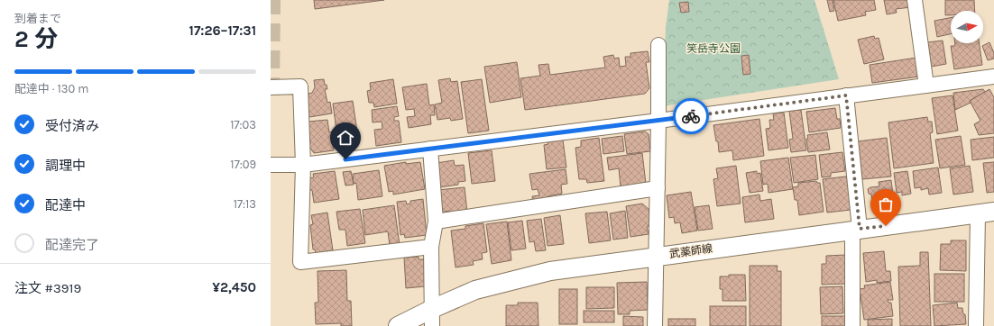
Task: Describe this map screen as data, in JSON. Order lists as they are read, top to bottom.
{
  "streets": {
    "street": ["武薬師線"]
  },
  "parks": ["笑岳寺公園"],
  "north": "right",
  "page": {
    "heading": ["2 分", "到着まで", "17:26–17:31"],
    "panel": ["注文 #3919", "¥2,450"],
    "bar": "配達中 · 130 m",
    "list": [
      ["受付済み", "17:03"],
      ["調理中", "17:09"],
      ["配達中", "17:13"],
      "配達完了"
    ]
  }
}
